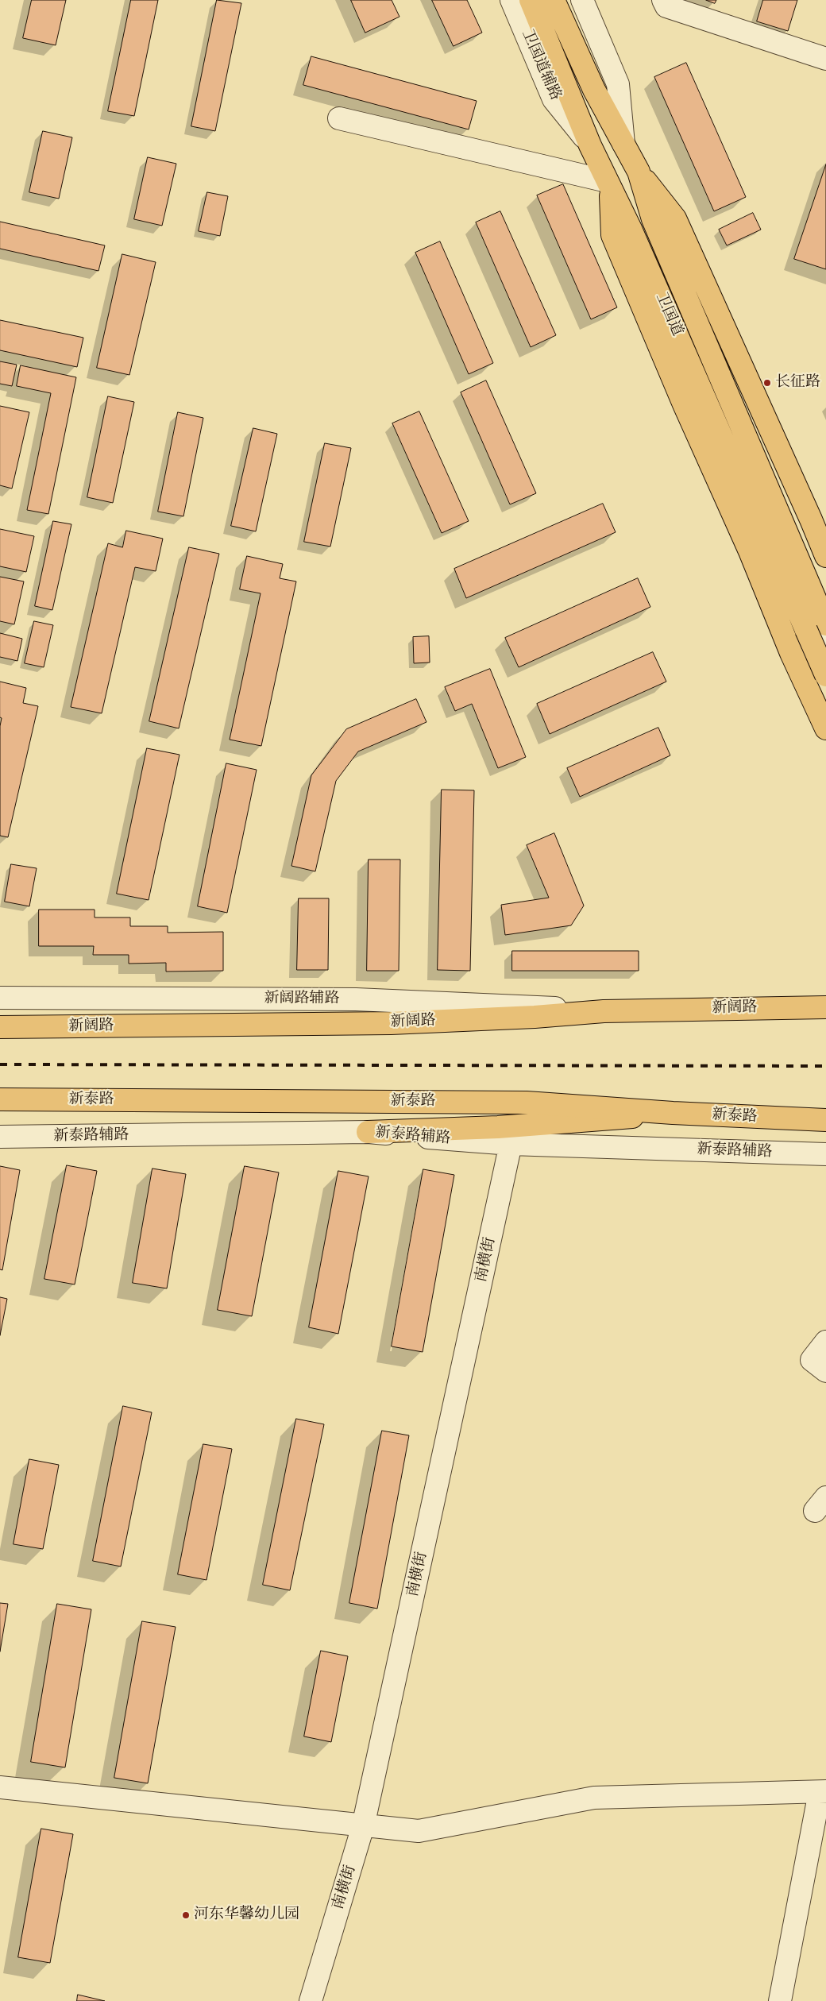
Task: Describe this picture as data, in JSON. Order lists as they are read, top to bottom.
{
  "streets": {
    "main road": ["卫国道", "新阔路", "新泰路"],
    "street": [
      "卫国道辅路",
      "新阔路辅路",
      "新泰路辅路",
      "南横街"
    ]
  },
  "crossings": [
    ["卫国道辅路", "卫国道"],
    ["新阔路辅路", "新阔路"],
    ["新泰路辅路", "南横街"]
  ],
  "places": ["长征路", "河东华馨幼儿园"]
}
